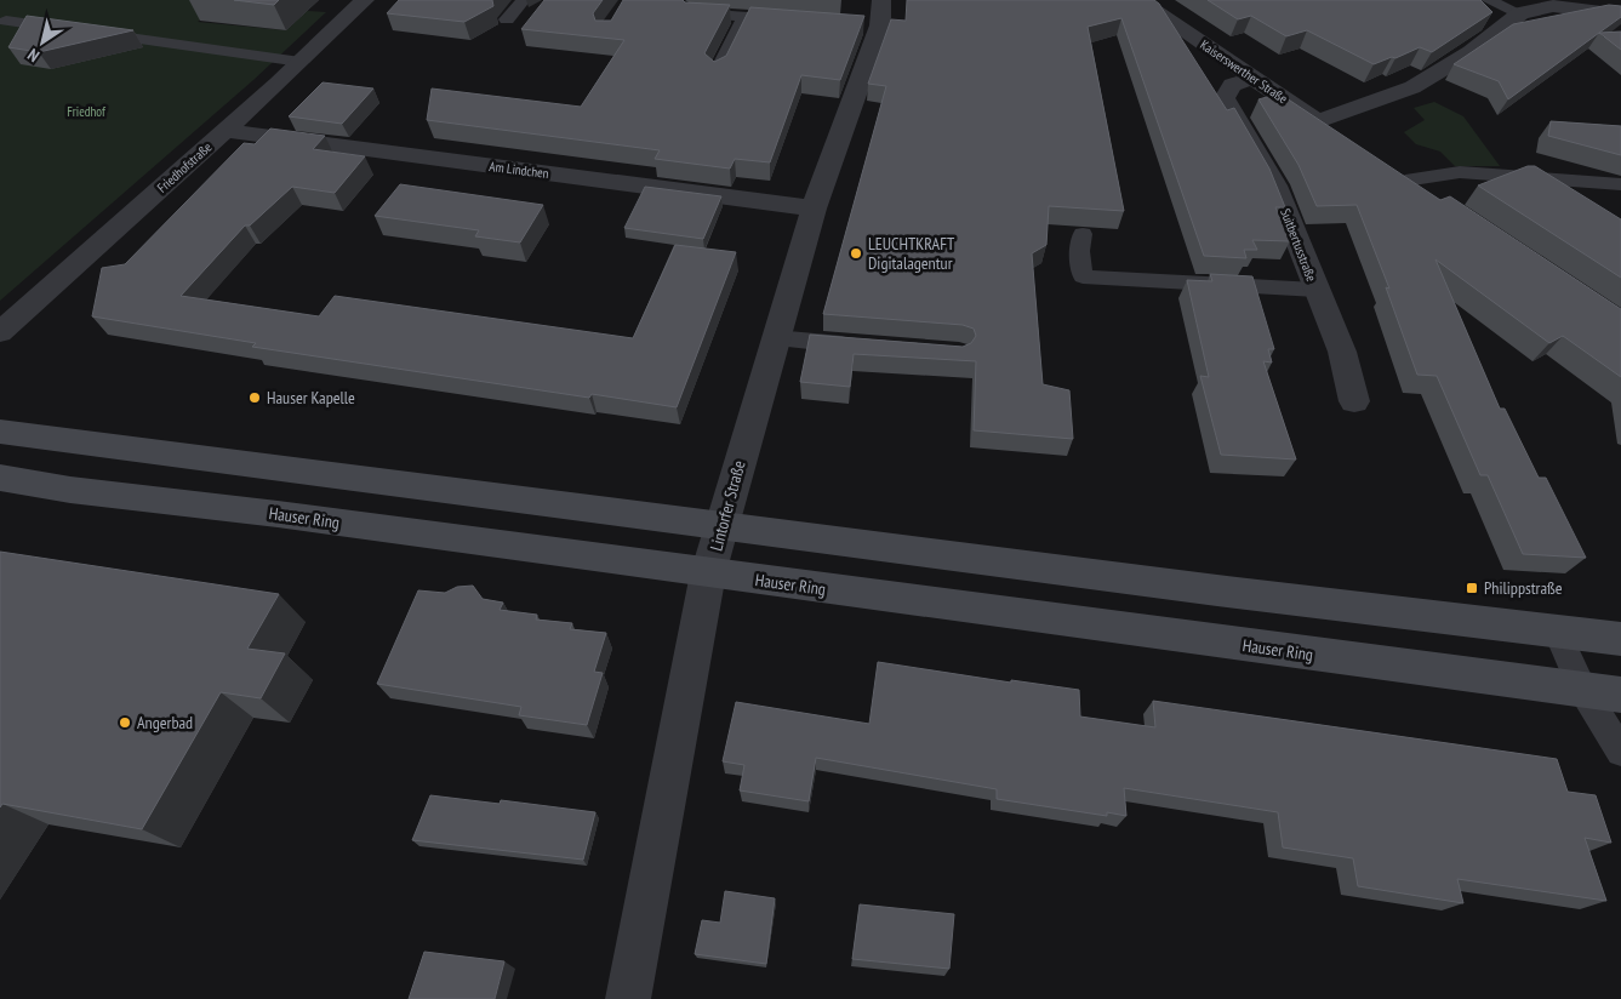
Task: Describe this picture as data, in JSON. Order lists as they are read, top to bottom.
{
  "streets": {
    "main road": ["Hauser Ring"],
    "street": [
      "Kaiserswerther Straße",
      "Friedhofstraße",
      "Am Lindchen",
      "Suitbertusstraße",
      "Lintorfer Straße"
    ]
  },
  "crossings": [
    ["Kaiserswerther Straße", "Suitbertusstraße"],
    ["Friedhofstraße", "Am Lindchen"],
    ["Am Lindchen", "Lintorfer Straße"],
    ["Lintorfer Straße", "Hauser Ring"]
  ],
  "parks": ["Friedhof"],
  "places": {
    "other": ["LEUCHTKRAFT Digitalagentur", "Hauser Kapelle", "Angerbad"],
    "transit": ["Philippstraße"]
  },
  "north": "bottom left"
}
